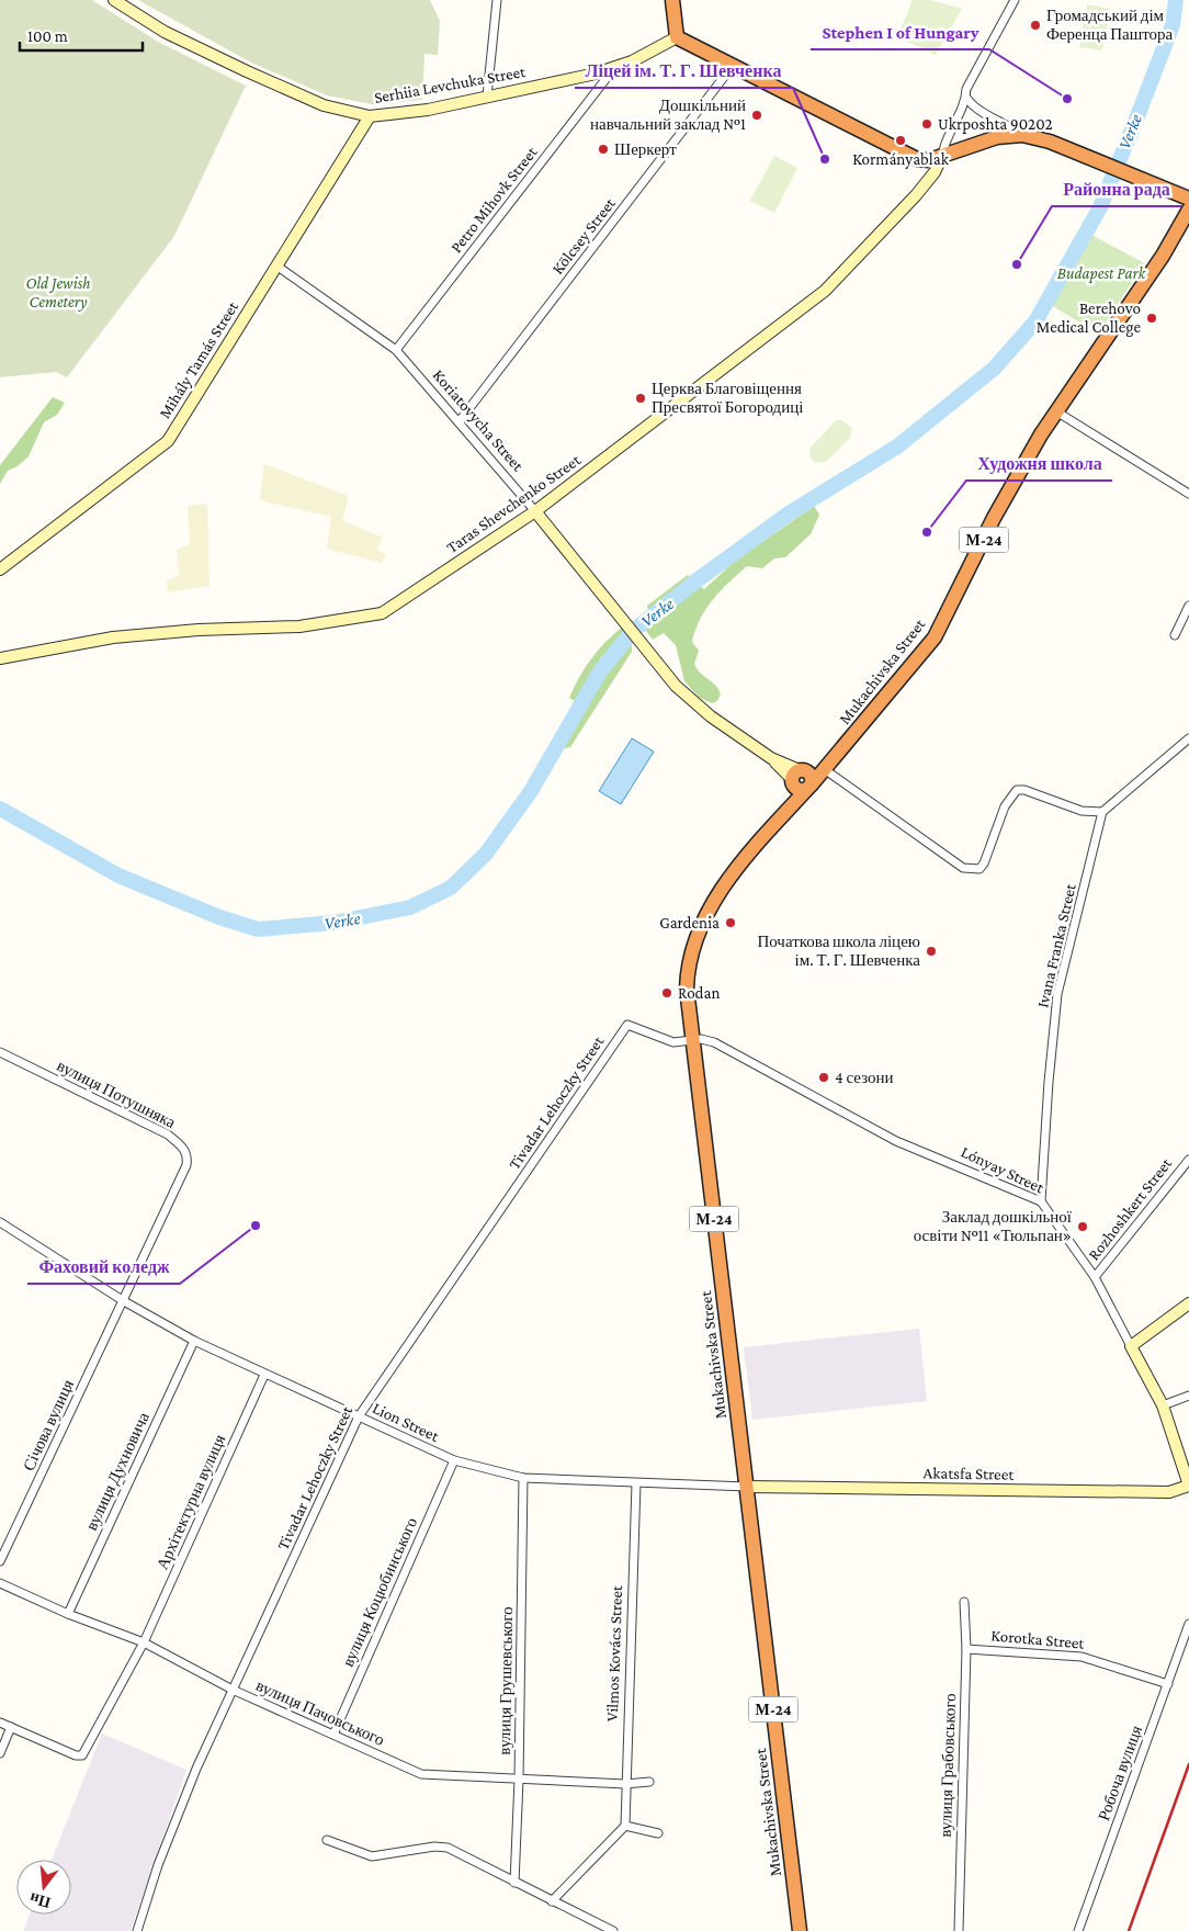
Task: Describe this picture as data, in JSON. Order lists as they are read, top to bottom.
{
  "streets": {
    "highway": ["М-24", "Mukachivska Street"],
    "street": [
      "Serhiia Levchuka Street",
      "Petro Mihovk Street",
      "Kölcsey Street",
      "Mihály Tamás Street",
      "Koriatovycha Street",
      "Taras Shevchenko Street",
      "Ivana Franka Street",
      "вулиця Потушняка",
      "Tivadar Lehoczky Street",
      "Lónyay Street",
      "Rozhoshkert Street",
      "Lion Street",
      "Січова вулиця",
      "вулиця Духновича",
      "Akatsfa Street",
      "Архітектурна вулиця",
      "вулиця Коцюбинського",
      "Korotka Street",
      "Vilmos Kovács Street",
      "вулиця Грушевського",
      "вулиця Пачовського",
      "вулиця Грабовського",
      "Робоча вулиця"
    ]
  },
  "crossings": [
    ["Serhiia Levchuka Street", "Petro Mihovk Street"],
    ["Serhiia Levchuka Street", "Mihály Tamás Street"],
    ["Petro Mihovk Street", "Koriatovycha Street"],
    ["Kölcsey Street", "Koriatovycha Street"],
    ["Mihály Tamás Street", "Koriatovycha Street"],
    ["Koriatovycha Street", "Taras Shevchenko Street"],
    ["Koriatovycha Street", "Mukachivska Street"],
    ["Mukachivska Street", "Tivadar Lehoczky Street"],
    ["Mukachivska Street", "Lónyay Street"],
    ["Mukachivska Street", "Lion Street"],
    ["Mukachivska Street", "Akatsfa Street"],
    ["Ivana Franka Street", "Lónyay Street"],
    ["вулиця Потушняка", "Lion Street"],
    ["вулиця Потушняка", "Січова вулиця"],
    ["Tivadar Lehoczky Street", "Lónyay Street"],
    ["Tivadar Lehoczky Street", "Lion Street"],
    ["Tivadar Lehoczky Street", "вулиця Пачовського"],
    ["Lónyay Street", "Rozhoshkert Street"],
    ["Lónyay Street", "Akatsfa Street"],
    ["Lion Street", "Січова вулиця"],
    ["Lion Street", "вулиця Духновича"],
    ["Lion Street", "Akatsfa Street"],
    ["Lion Street", "Архітектурна вулиця"],
    ["Lion Street", "вулиця Коцюбинського"],
    ["Lion Street", "Vilmos Kovács Street"],
    ["Lion Street", "вулиця Грушевського"],
    ["вулиця Духновича", "вулиця Пачовського"],
    ["Архітектурна вулиця", "вулиця Пачовського"],
    ["вулиця Коцюбинського", "вулиця Пачовського"],
    ["Korotka Street", "вулиця Грабовського"],
    ["Korotka Street", "Робоча вулиця"],
    ["Vilmos Kovács Street", "вулиця Пачовського"],
    ["вулиця Грушевського", "вулиця Пачовського"]
  ],
  "water": ["Verke"],
  "parks": ["Budapest Park", "Old Jewish Cemetery"],
  "places": [
    "Громадський дім Ференца Паштора",
    "Stephen I of Hungary",
    "Дошкільний навчальний заклад №1",
    "Ukrposhta 90202",
    "Kormányablak",
    "Шеркерт",
    "Ліцей ім. Т. Г. Шевченка",
    "Районна рада",
    "Berehovo Medical College",
    "Церква Благовіщення Пресвятої Богородиці",
    "Художня школа",
    "Gardenia",
    "Початкова школа ліцею ім. Т. Г. Шевченка",
    "Rodan",
    "4 сезони",
    "Фаховий коледж",
    "Заклад дошкільної освіти №11 «Тюльпан»"
  ],
  "scale_bar": "100 m",
  "north": "bottom"
}
